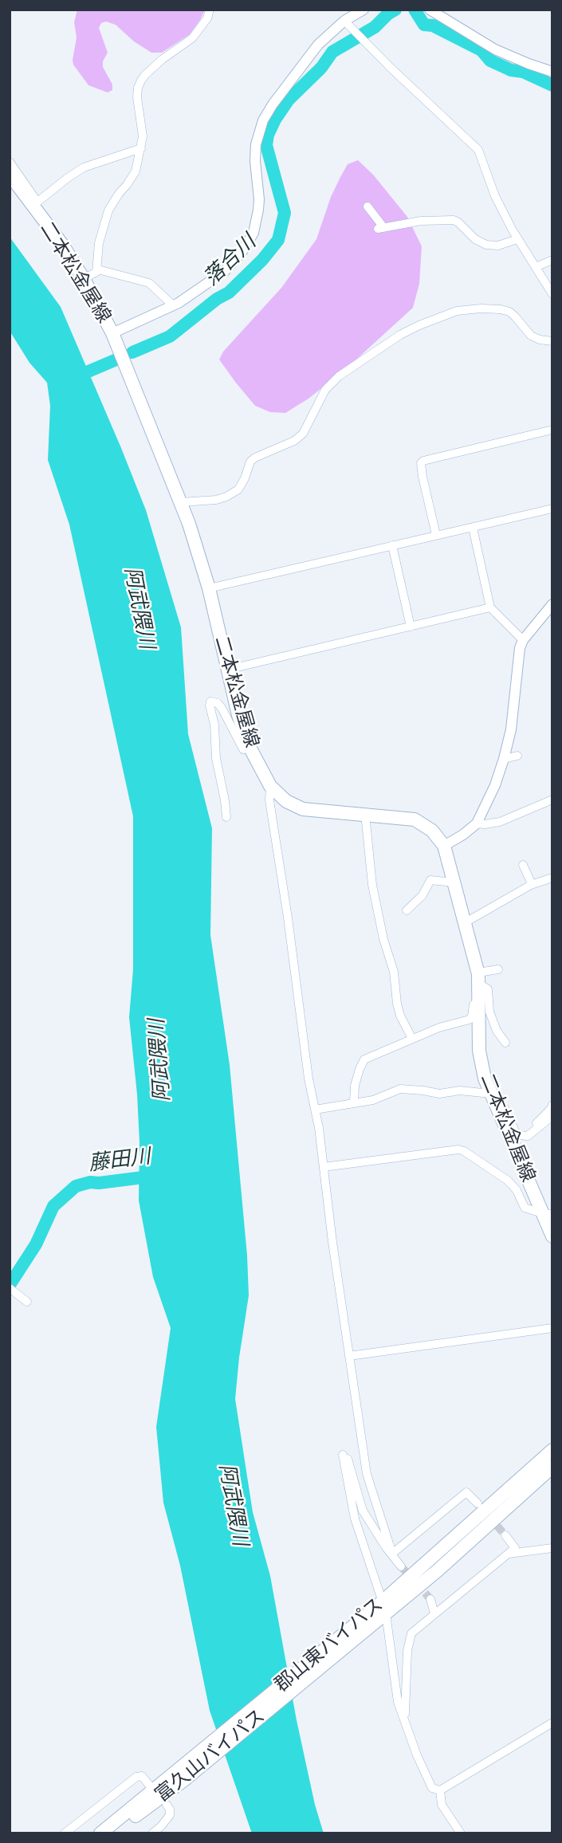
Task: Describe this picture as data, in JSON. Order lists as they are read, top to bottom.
{
  "streets": {
    "main road": ["二本松金屋線", "郡山東バイパス", "富久山バイパス"]
  },
  "crossings": [
    ["郡山東バイパス", "富久山バイパス"]
  ],
  "water": ["落合川", "阿武隈川", "藤田川"]
}
